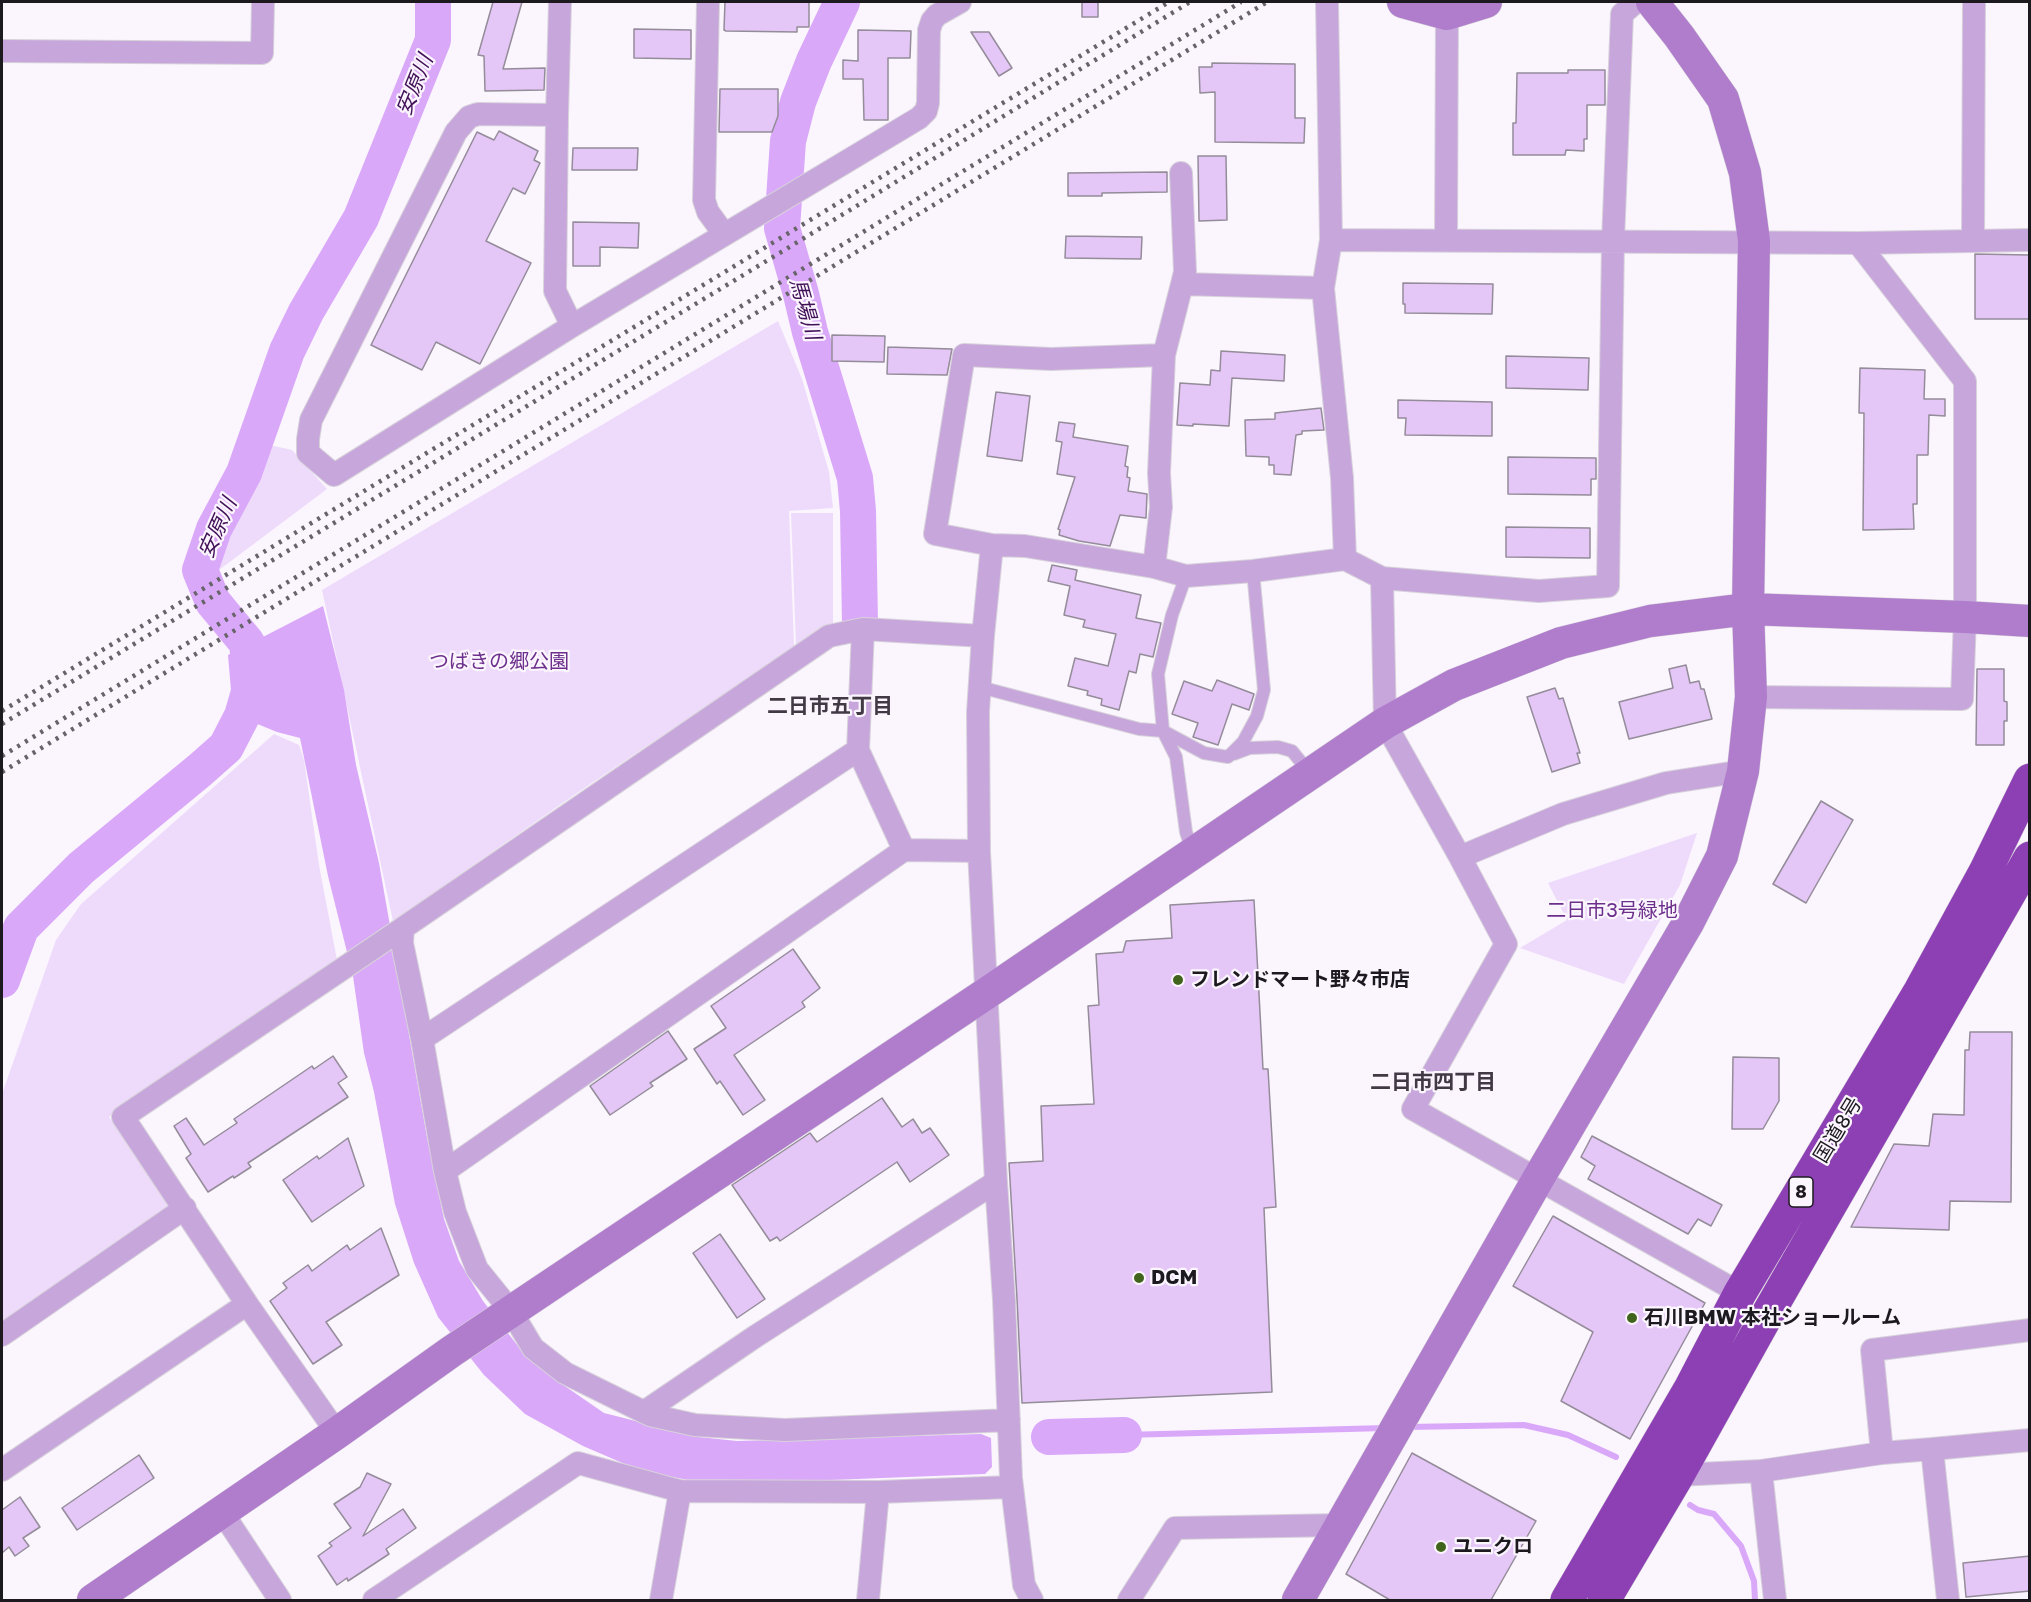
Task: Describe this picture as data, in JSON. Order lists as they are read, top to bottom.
{
  "streets": {
    "highway": ["国道8号", "8"]
  },
  "districts": ["二日市五丁目", "二日市四丁目"],
  "water": ["安原川", "馬場川"],
  "parks": ["つばきの郷公園", "二日市3号緑地"],
  "places": [
    "フレンドマート野々市店",
    "DCM",
    "石川BMW 本社ショールーム",
    "ユニクロ"
  ]
}
